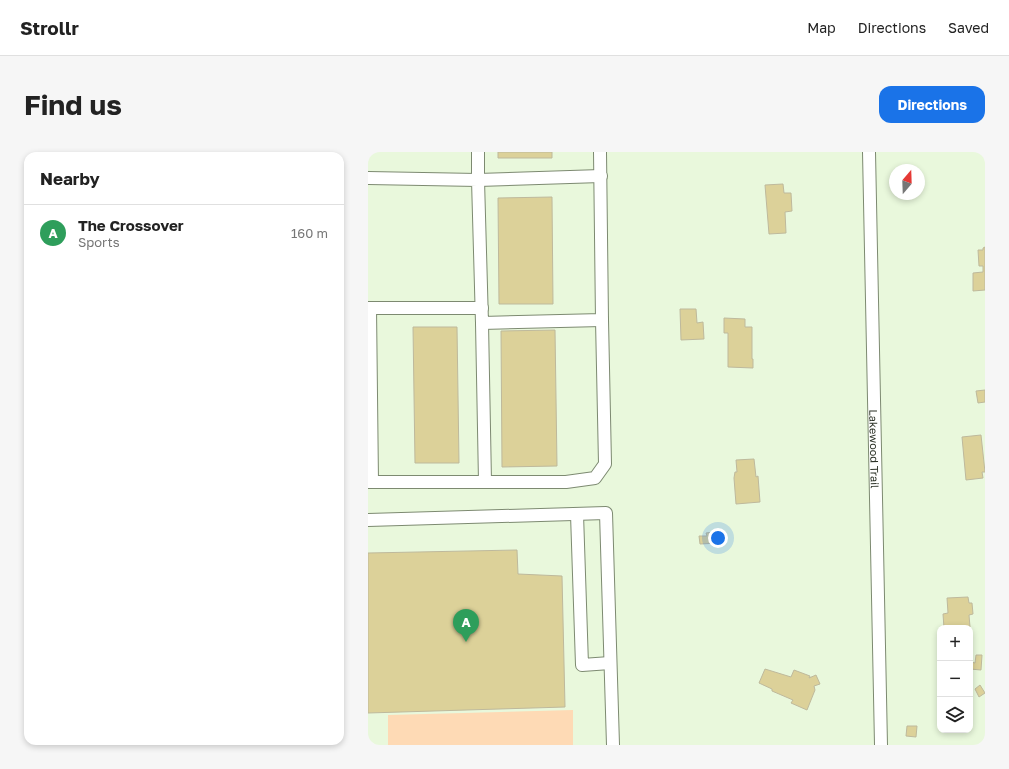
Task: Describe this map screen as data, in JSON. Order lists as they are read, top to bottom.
{
  "streets": {
    "street": ["Lakewood Trail"]
  },
  "north": "top",
  "page": {
    "header": "Strollr",
    "nav": ["Map", "Directions", "Saved"],
    "buttons": "Directions",
    "title": "Find us",
    "heading": "Nearby",
    "list": [
      {
        "mark": "A",
        "name": "The Crossover",
        "note": "Sports",
        "value": "160 m"
      }
    ],
    "pins": "A",
    "map_buttons": ["+", "−"]
  }
}
